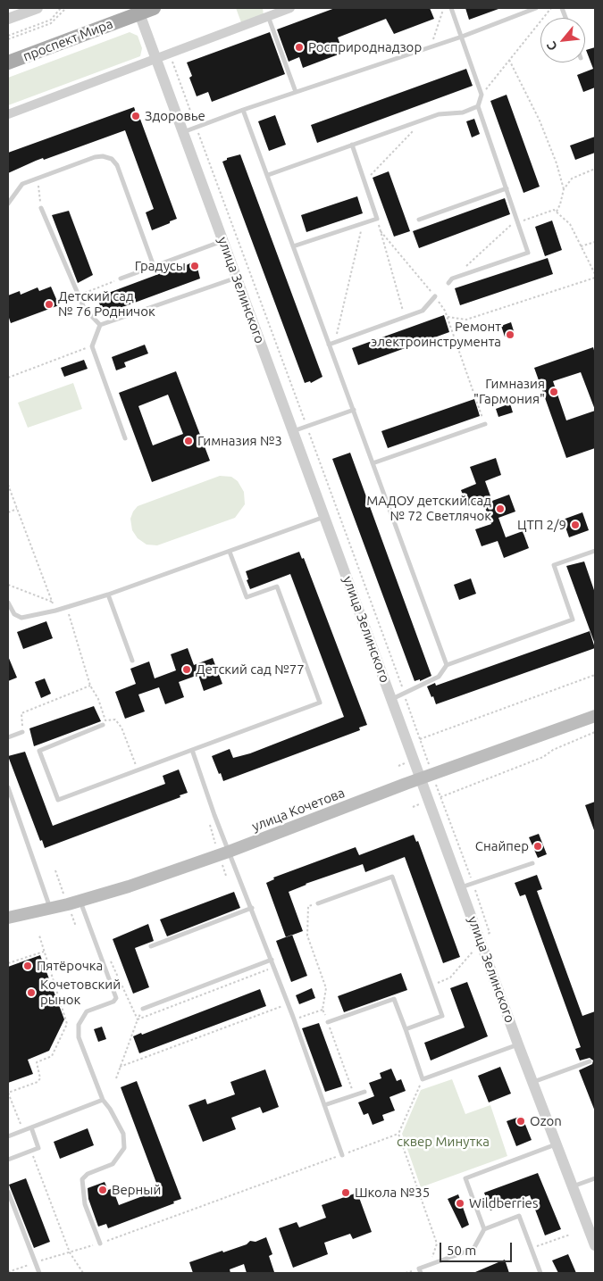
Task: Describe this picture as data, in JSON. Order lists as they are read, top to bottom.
{
  "streets": {
    "main road": ["проспект Мира", "улица Кочетова"],
    "street": ["улица Зелинского"]
  },
  "crossings": [
    ["проспект Мира", "улица Зелинского"],
    ["улица Зелинского", "улица Кочетова"]
  ],
  "parks": ["сквер Минутка"],
  "places": [
    "Росприроднадзор",
    "Здоровье",
    "Градусы",
    "Детский сад № 76 Родничок",
    "Ремонт электроинструмента",
    "Гимназия \"Гармония\"",
    "Гимназия №3",
    "МАДОУ детский сад № 72 Светлячок",
    "ЦТП 2/9",
    "Детский сад №77",
    "Снайпер",
    "Пятёрочка",
    "Кочетовский рынок",
    "Ozon",
    "Верный",
    "Школа №35",
    "Wildberries"
  ],
  "scale_bar": "50 m",
  "north": "bottom left"
}
